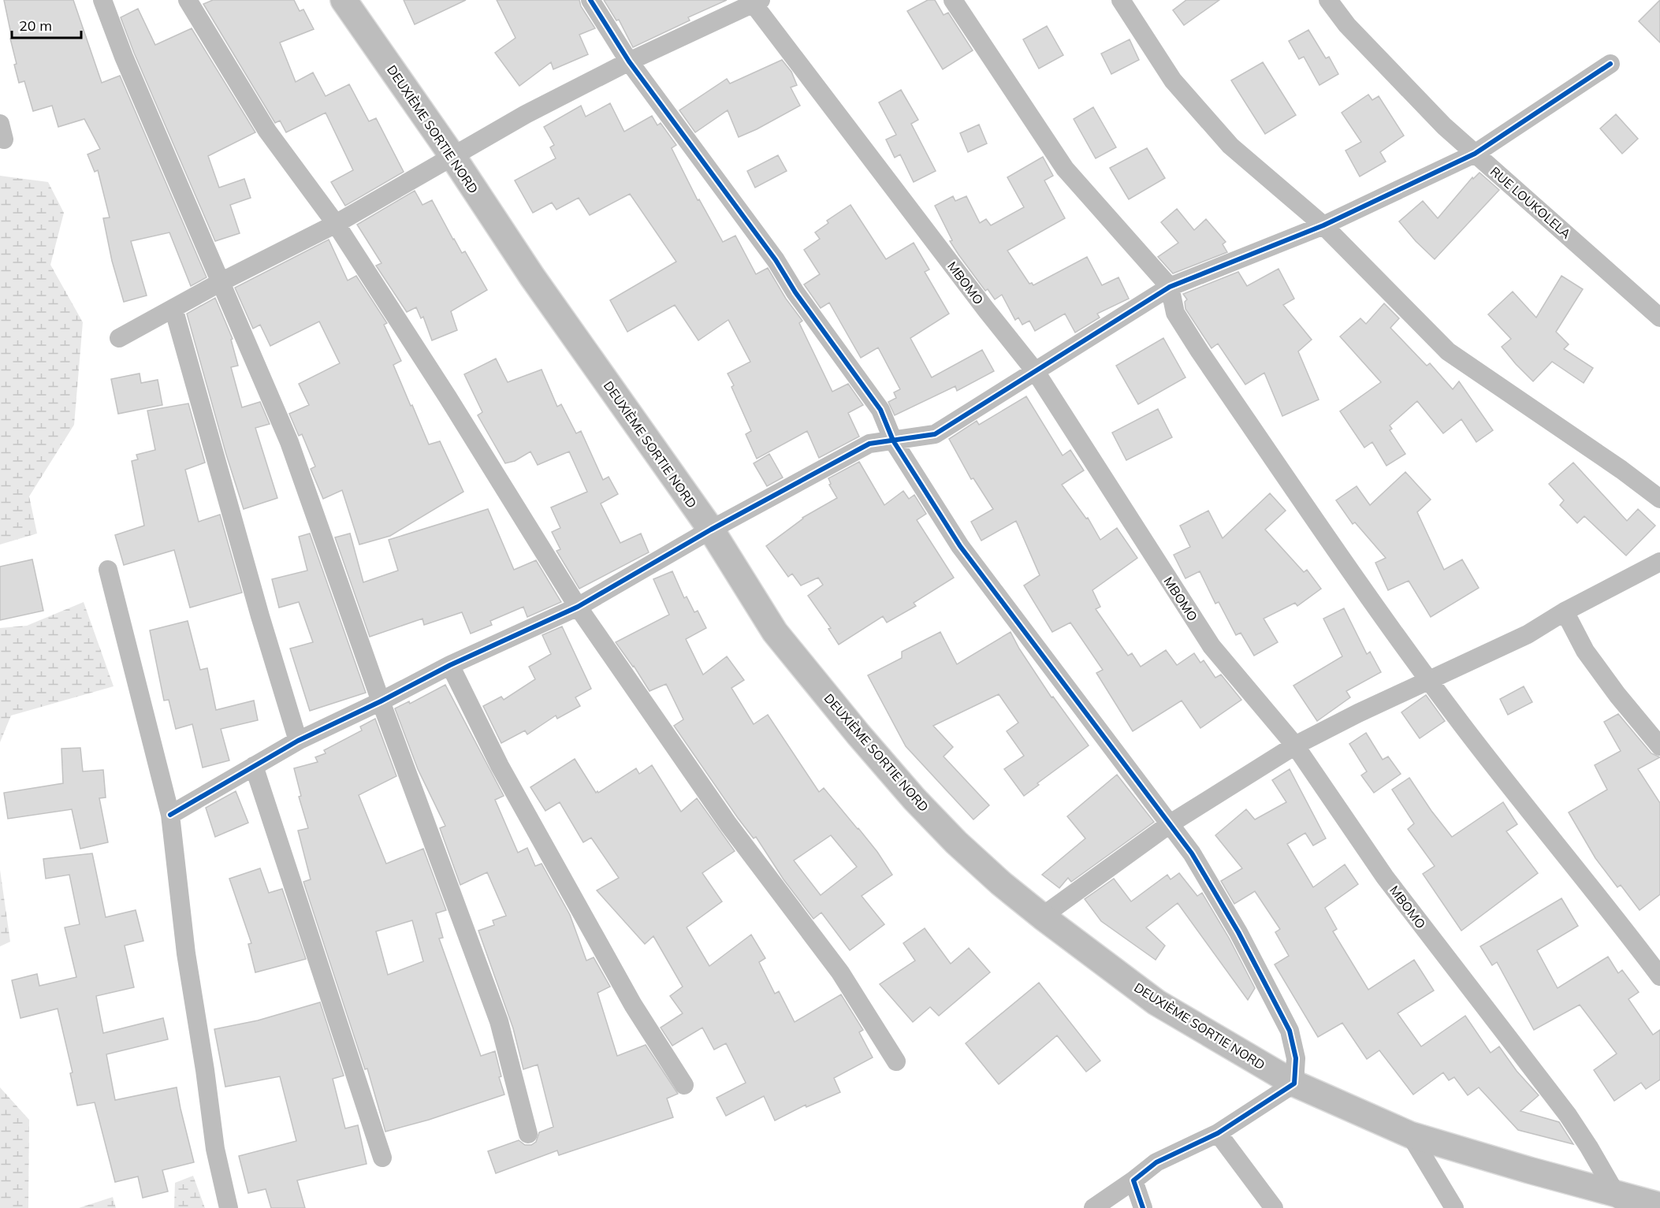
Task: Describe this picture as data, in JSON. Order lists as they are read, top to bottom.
{
  "streets": {
    "main road": ["DEUXIÈME SORTIE NORD"],
    "street": ["RUE LOUKOLELA", "MBOMO"]
  },
  "crossings": [
    ["DEUXIÈME SORTIE NORD", "MBOMO"]
  ],
  "scale_bar": "20 m"
}
